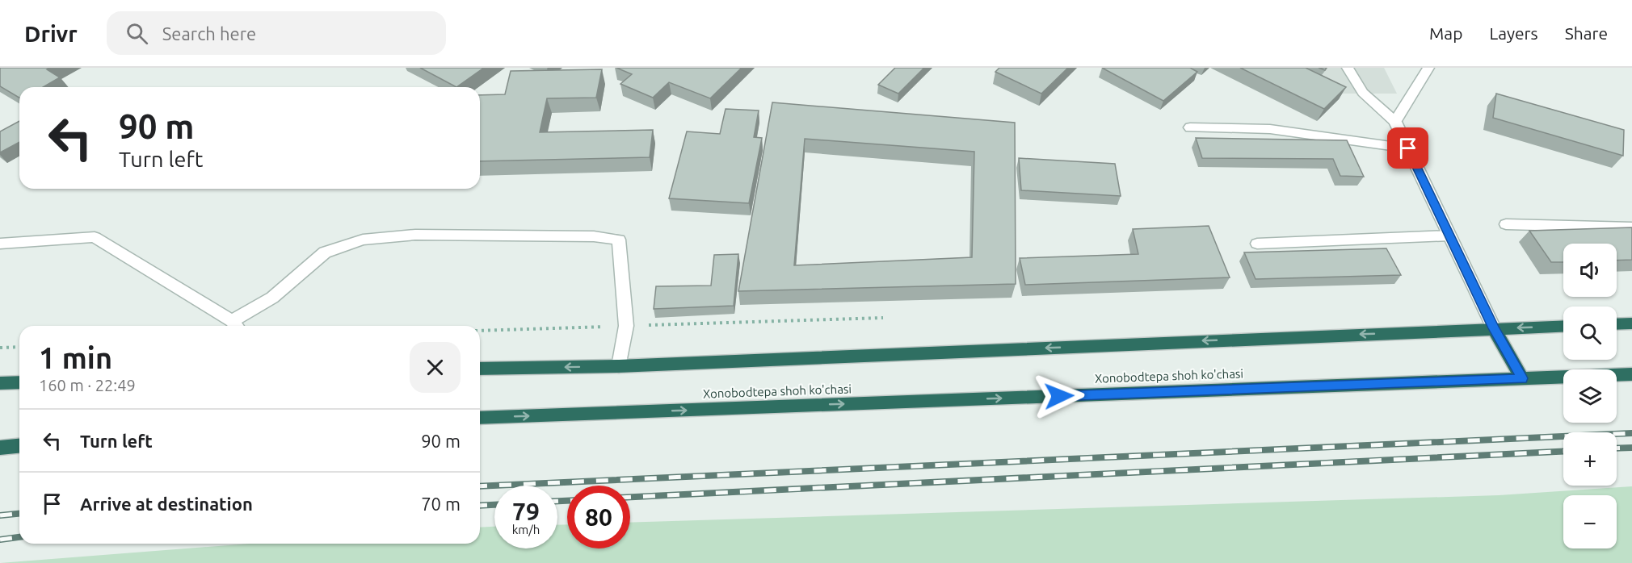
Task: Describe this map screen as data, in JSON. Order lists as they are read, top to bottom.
{
  "streets": {
    "highway": ["Xonobodtepa shoh ko'chasi"]
  },
  "page": {
    "header": "Drivr",
    "search": "Search here",
    "nav": ["Map", "Layers", "Share"],
    "turn": ["90 m", "Turn left"],
    "map_buttons": ["+", "−"],
    "heading": ["1 min", "160 m · 22:49"],
    "list": [
      {
        "name": "Turn left",
        "value": "90 m"
      },
      {
        "name": "Arrive at destination",
        "value": "70 m"
      }
    ],
    "speed": "79 km/h",
    "limit": "80"
  }
}
